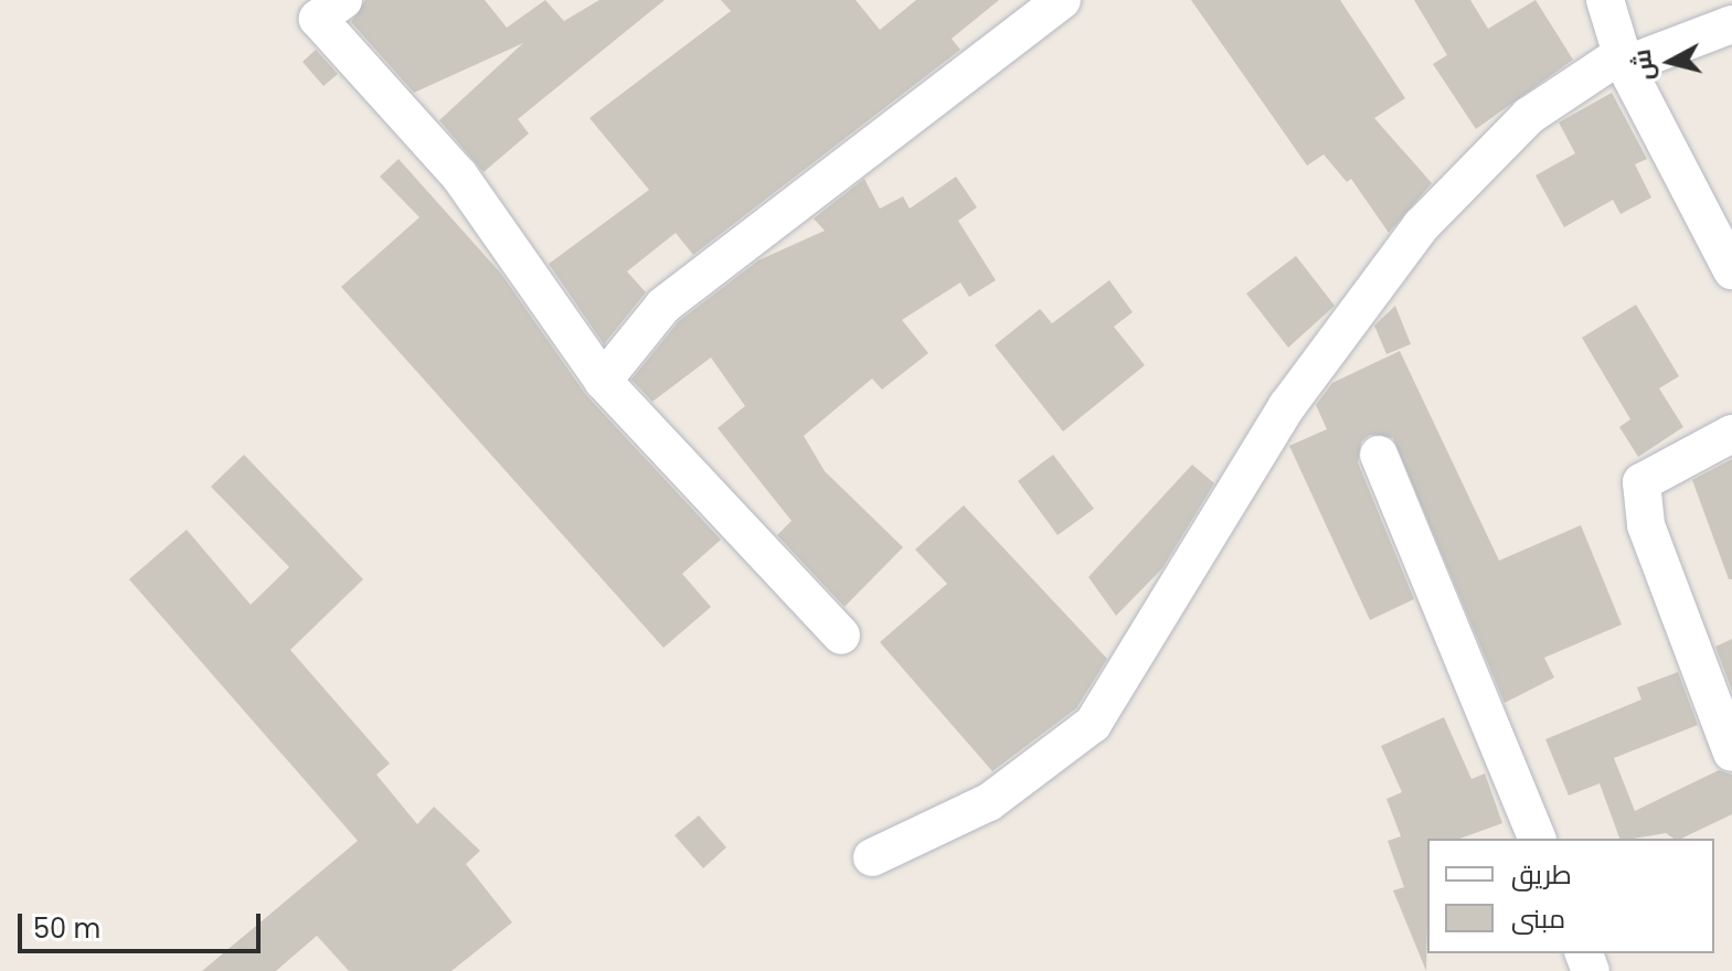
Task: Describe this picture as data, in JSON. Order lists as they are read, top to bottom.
{
  "legend": ["طريق", "مبنى"],
  "scale_bar": "50 m",
  "north": "left"
}
